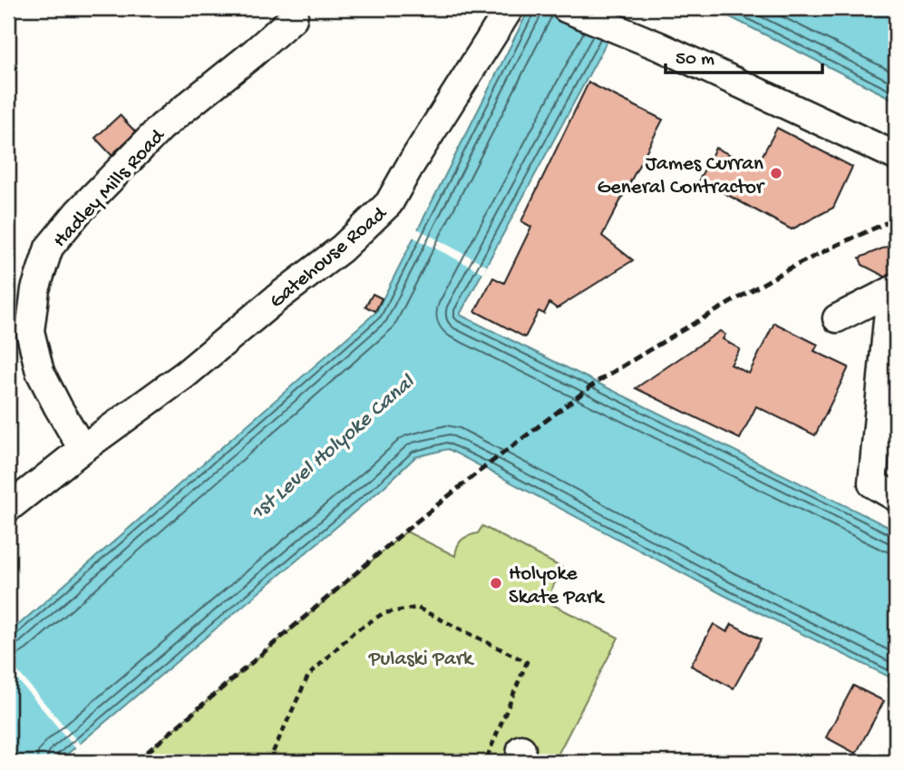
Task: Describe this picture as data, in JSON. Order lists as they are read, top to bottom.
{
  "streets": {
    "lane": ["Hadley Mills Road", "Gatehouse Road"]
  },
  "crossings": [
    ["Hadley Mills Road", "Gatehouse Road"]
  ],
  "water": ["1st Level Holyoke Canal"],
  "parks": ["Pulaski Park"],
  "places": ["James Curran General Contractor", "Holyoke Skate Park"],
  "scale_bar": "50 m"
}
